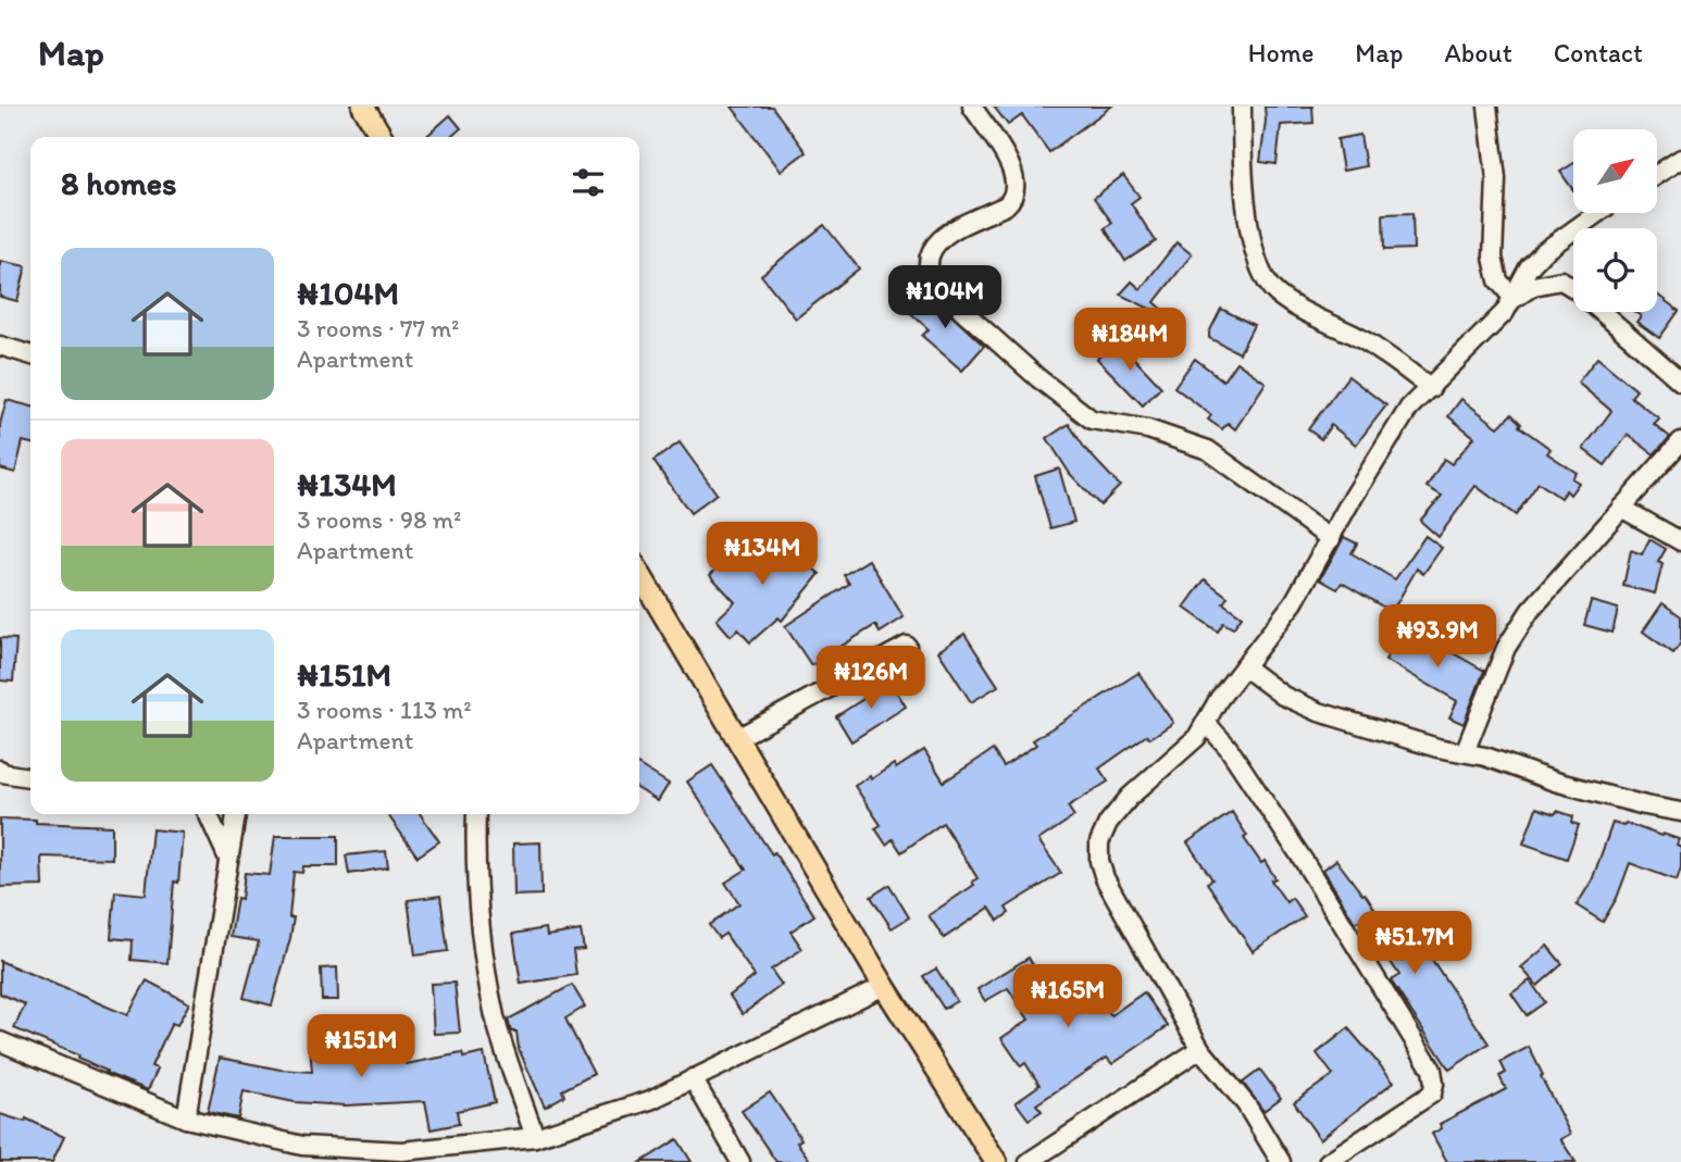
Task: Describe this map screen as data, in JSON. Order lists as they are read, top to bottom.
{
  "north": "top right",
  "page": {
    "header": "Map",
    "nav": [
      "Home",
      "Map",
      "About",
      "Contact"
    ],
    "heading": "8 homes",
    "list": [
      {
        "name": "₦104M",
        "note": "3 rooms · 77 m² · Apartment"
      },
      {
        "name": "₦134M",
        "note": "3 rooms · 98 m² · Apartment"
      },
      {
        "name": "₦151M",
        "note": "3 rooms · 113 m² · Apartment"
      }
    ],
    "price": [
      "₦104M",
      "₦184M",
      "₦134M",
      "₦93.9M",
      "₦126M",
      "₦51.7M",
      "₦165M",
      "₦151M"
    ]
  }
}
